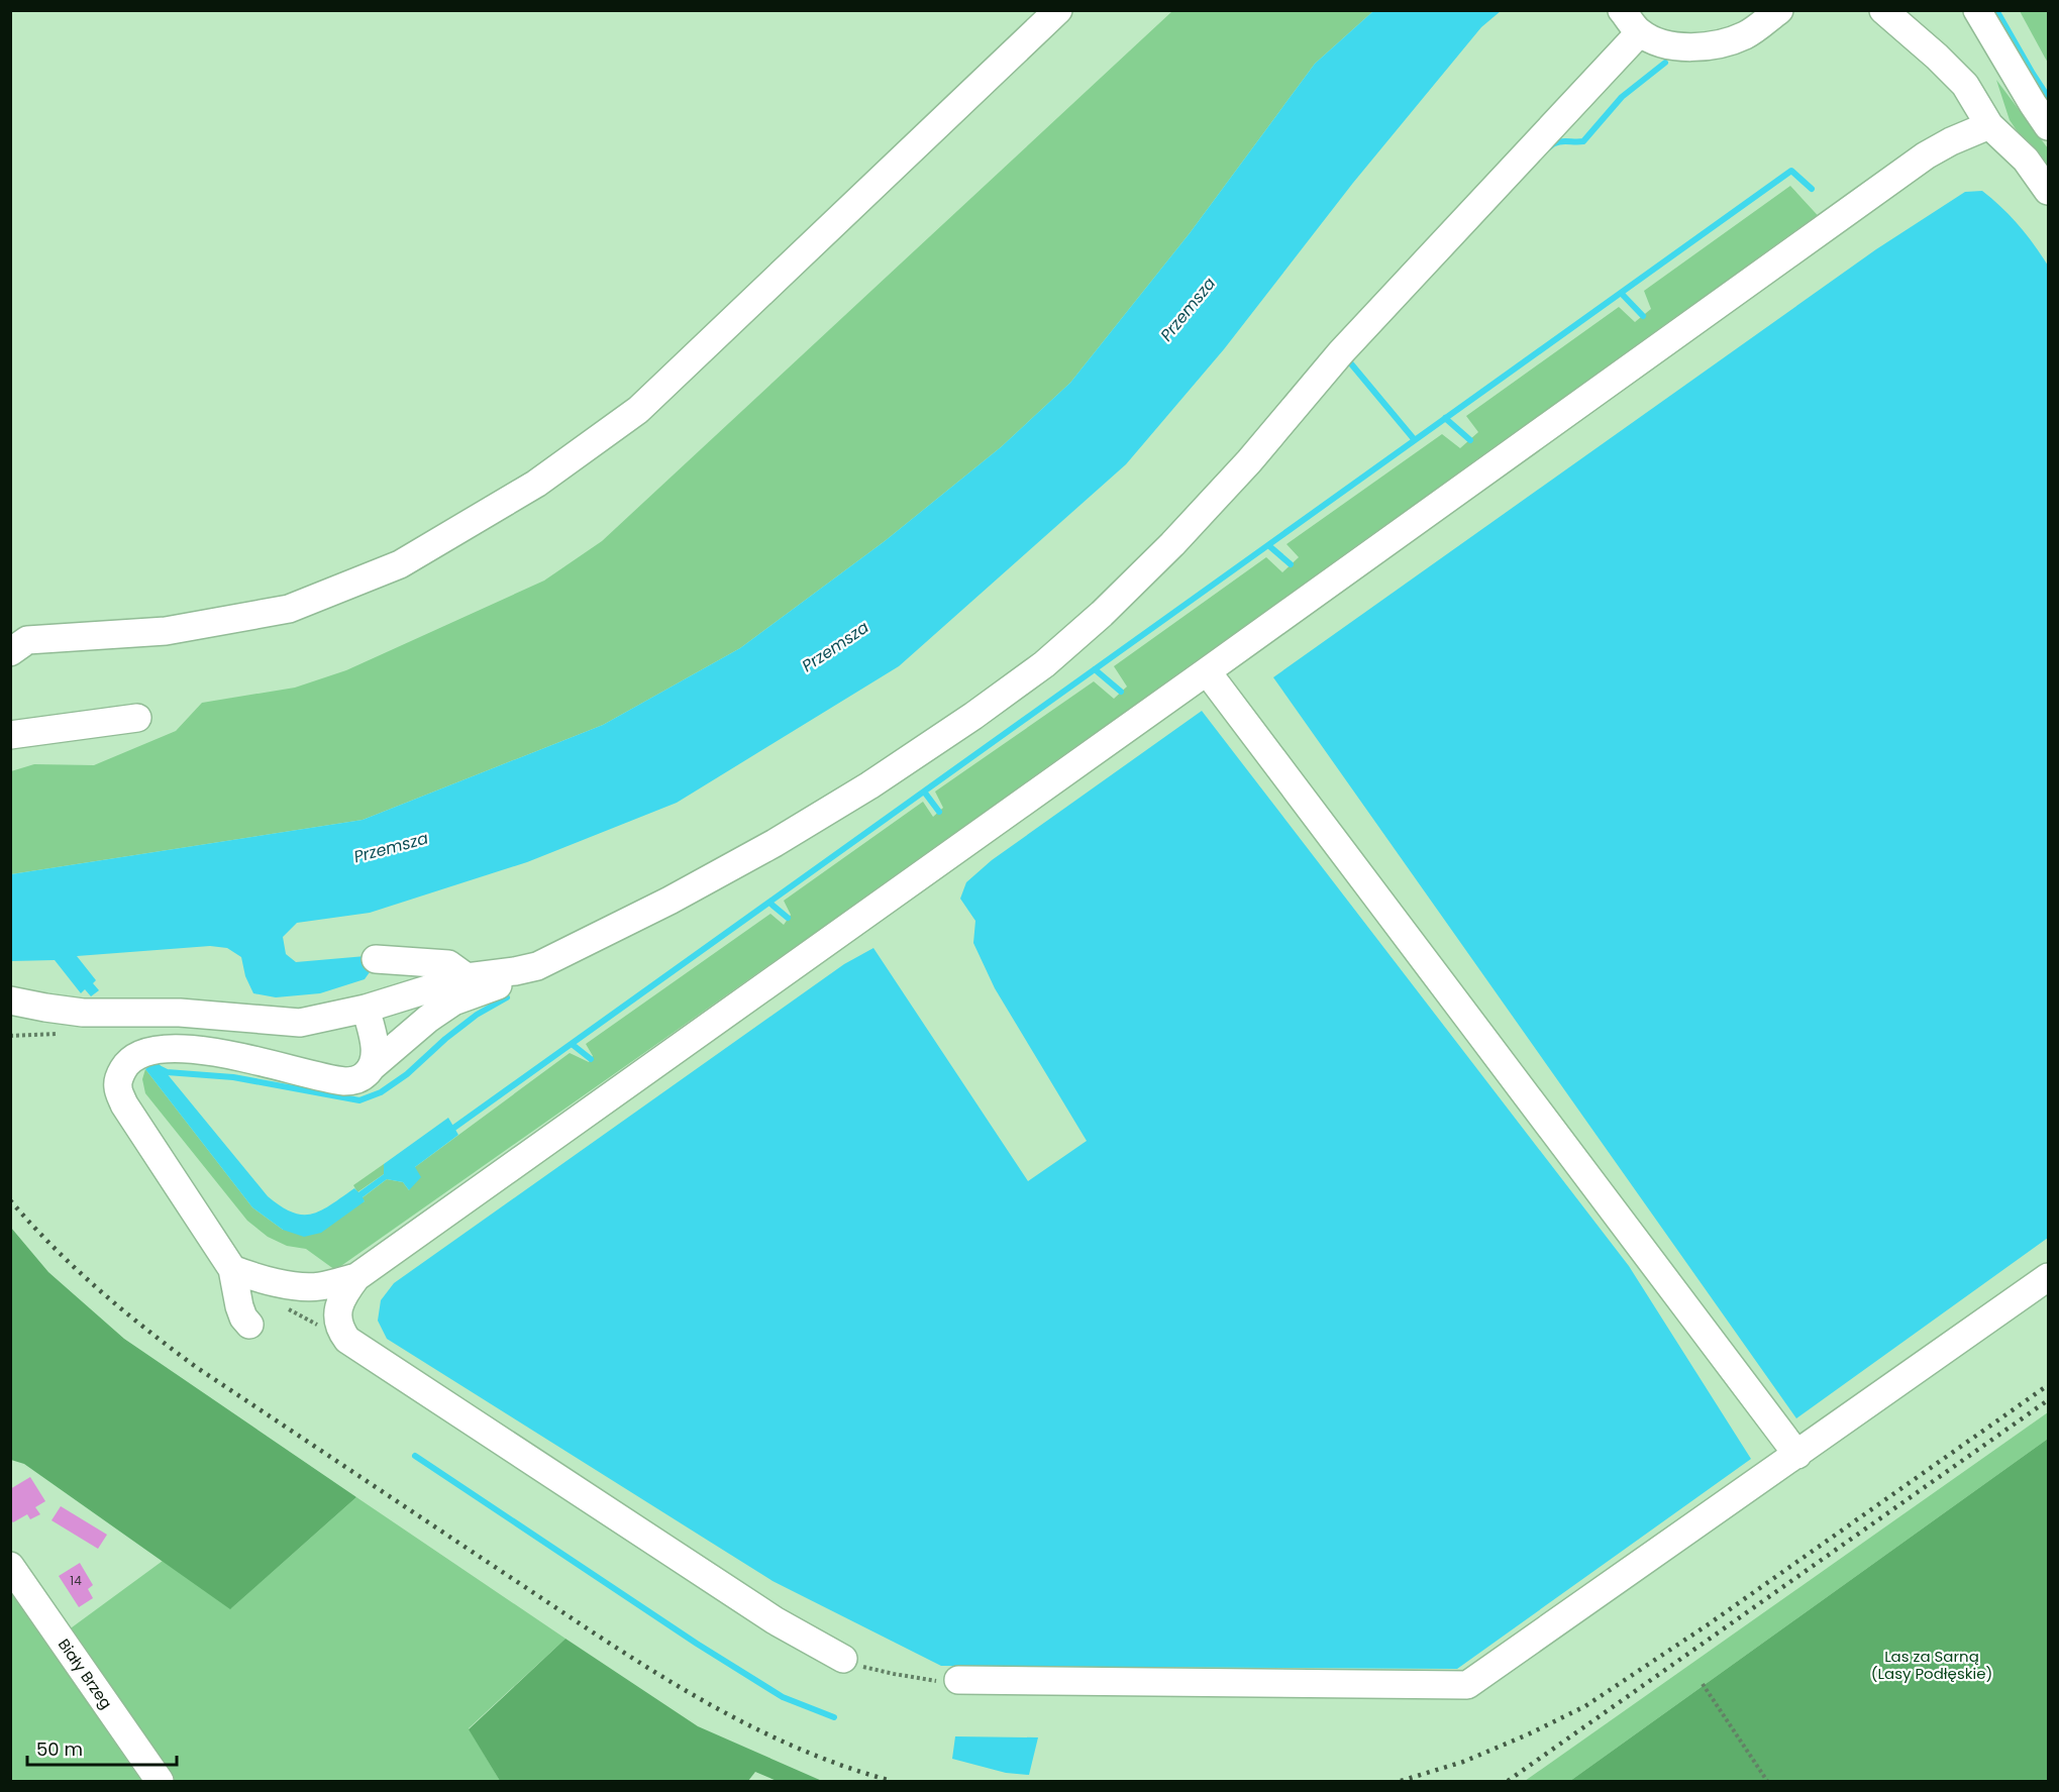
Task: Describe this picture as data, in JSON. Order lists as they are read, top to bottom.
{
  "streets": {
    "lane": ["Biały Brzeg"]
  },
  "water": ["Przemsza"],
  "parks": ["Las za Sarną (Lasy Podłęskie)"],
  "house_numbers": ["14"],
  "scale_bar": "50 m"
}
